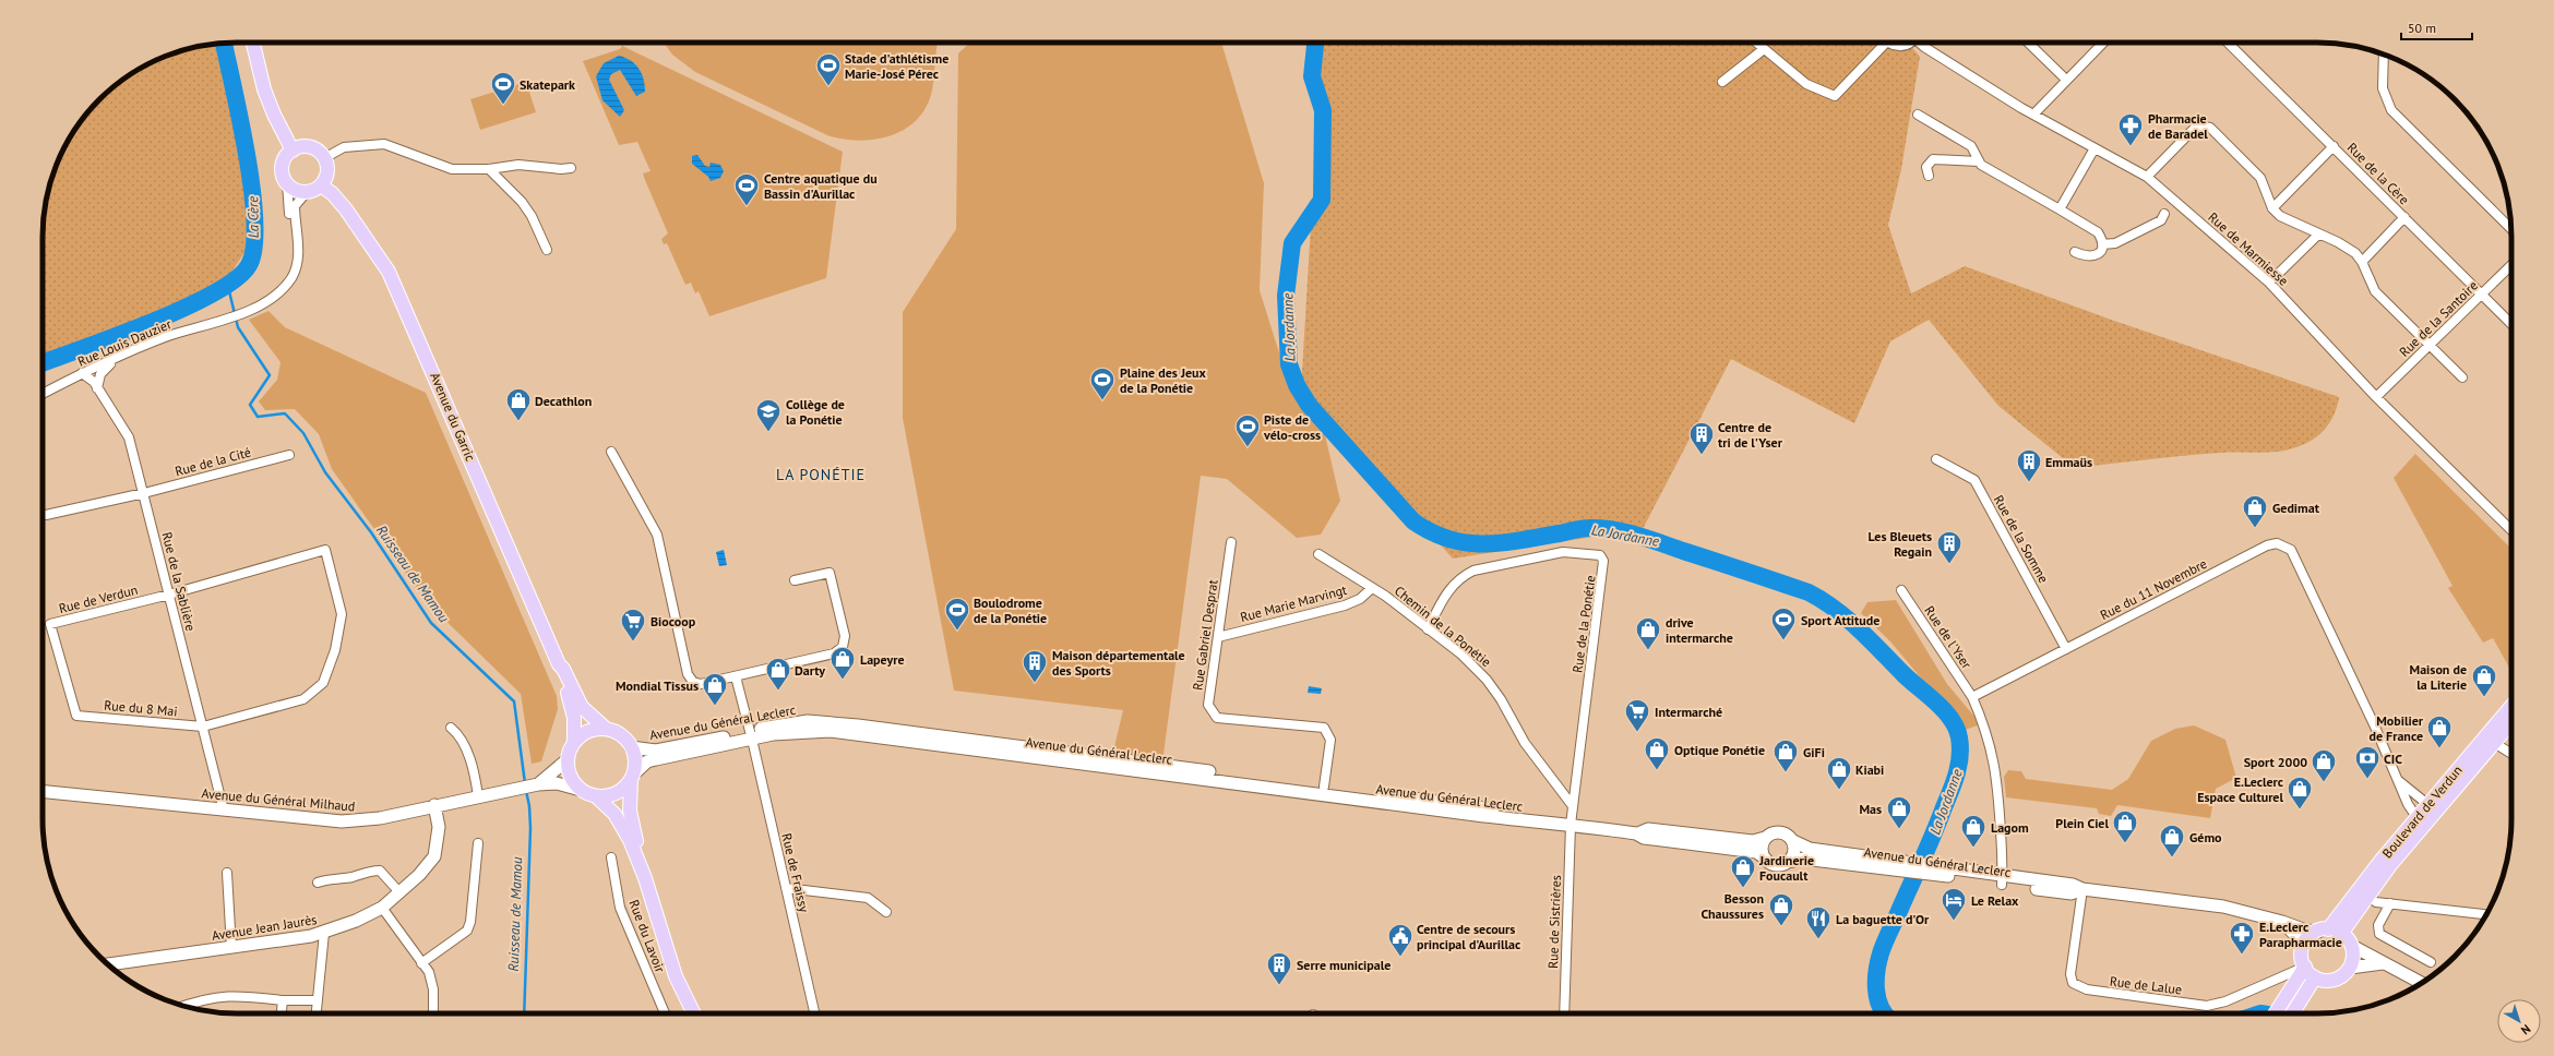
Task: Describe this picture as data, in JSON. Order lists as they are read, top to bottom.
{
  "streets": {
    "main road": ["Avenue du Garric", "Boulevard de Verdun"],
    "street": [
      "Rue de la Cère",
      "Rue de Marmiesse",
      "Rue de la Santoire",
      "Rue Louis Dauzier",
      "Rue de la Cité",
      "Rue de la Somme",
      "Rue de la Sablière",
      "Rue du 11 Novembre",
      "Rue de Verdun",
      "Rue Marie Marvingt",
      "Rue de la Ponétie",
      "Chemin de la Ponétie",
      "Rue Gabriel Desprat",
      "Rue de l'Yser",
      "Rue du 8 Mai",
      "Avenue du Général Leclerc",
      "Avenue du Général Milhaud",
      "Rue de Fraissy",
      "Rue de Sistrières",
      "Avenue Jean Jaurès",
      "Rue du Lavoir",
      "Rue de Lalue"
    ]
  },
  "crossings": [
    ["Rue de la Cère", "Rue de la Santoire"],
    ["Rue de Marmiesse", "Rue de la Santoire"],
    ["Rue Louis Dauzier", "Rue de la Sablière"],
    ["Avenue du Garric", "Avenue du Général Leclerc"],
    ["Avenue du Garric", "Avenue du Général Milhaud"],
    ["Rue de la Cité", "Rue de la Sablière"],
    ["Rue de la Somme", "Rue du 11 Novembre"],
    ["Rue de la Sablière", "Rue de Verdun"],
    ["Rue de la Sablière", "Rue du 8 Mai"],
    ["Rue de la Sablière", "Avenue du Général Milhaud"],
    ["Rue du 11 Novembre", "Rue de l'Yser"],
    ["Rue du 11 Novembre", "Boulevard de Verdun"],
    ["Rue de Verdun", "Rue du 8 Mai"],
    ["Rue Marie Marvingt", "Chemin de la Ponétie"],
    ["Rue Marie Marvingt", "Rue Gabriel Desprat"],
    ["Rue de la Ponétie", "Chemin de la Ponétie"],
    ["Rue de la Ponétie", "Avenue du Général Leclerc"],
    ["Rue de la Ponétie", "Rue de Sistrières"],
    ["Rue Gabriel Desprat", "Avenue du Général Leclerc"],
    ["Avenue du Général Leclerc", "Avenue du Général Milhaud"],
    ["Avenue du Général Leclerc", "Boulevard de Verdun"],
    ["Avenue du Général Leclerc", "Rue de Fraissy"],
    ["Avenue du Général Leclerc", "Rue de Sistrières"],
    ["Avenue du Général Leclerc", "Rue de Lalue"],
    ["Avenue du Général Milhaud", "Avenue Jean Jaurès"],
    ["Boulevard de Verdun", "Rue de Lalue"]
  ],
  "districts": ["LA PONÉTIE"],
  "water": ["La Cère", "La Jordanne", "Ruisseau de Mamou"],
  "places": {
    "sports": [
      "Stade d'athlétisme Marie-José Pérec",
      "Skatepark",
      "Centre aquatique du Bassin d'Aurillac",
      "Plaine des Jeux de la Ponétie",
      "Piste de vélo-cross",
      "Boulodrome de la Ponétie",
      "Sport Attitude"
    ],
    "pharmacy": ["Pharmacie de Baradel", "E.Leclerc Parapharmacie"],
    "shop": [
      "Decathlon",
      "Gedimat",
      "drive intermarche",
      "Lapeyre",
      "Darty",
      "Maison de la Literie",
      "Mondial Tissus",
      "Mobilier de France",
      "Optique Ponétie",
      "GiFi",
      "Sport 2000",
      "Kiabi",
      "E.Leclerc Espace Culturel",
      "Mas",
      "Plein Ciel",
      "Lagom",
      "Gémo",
      "Jardinerie Foucault",
      "Besson Chaussures"
    ],
    "school or university": ["Collège de la Ponétie"],
    "building": [
      "Centre de tri de l'Yser",
      "Emmaüs",
      "Les Bleuets Regain",
      "Maison départementale des Sports",
      "Serre municipale"
    ],
    "supermarket": ["Biocoop", "Intermarché"],
    "bank": ["CIC"],
    "hotel": ["Le Relax"],
    "restaurant": ["La baguette d'Or"],
    "public building": ["Centre de secours principal d'Aurillac"]
  },
  "scale_bar": "50 m",
  "north": "bottom right"
}
